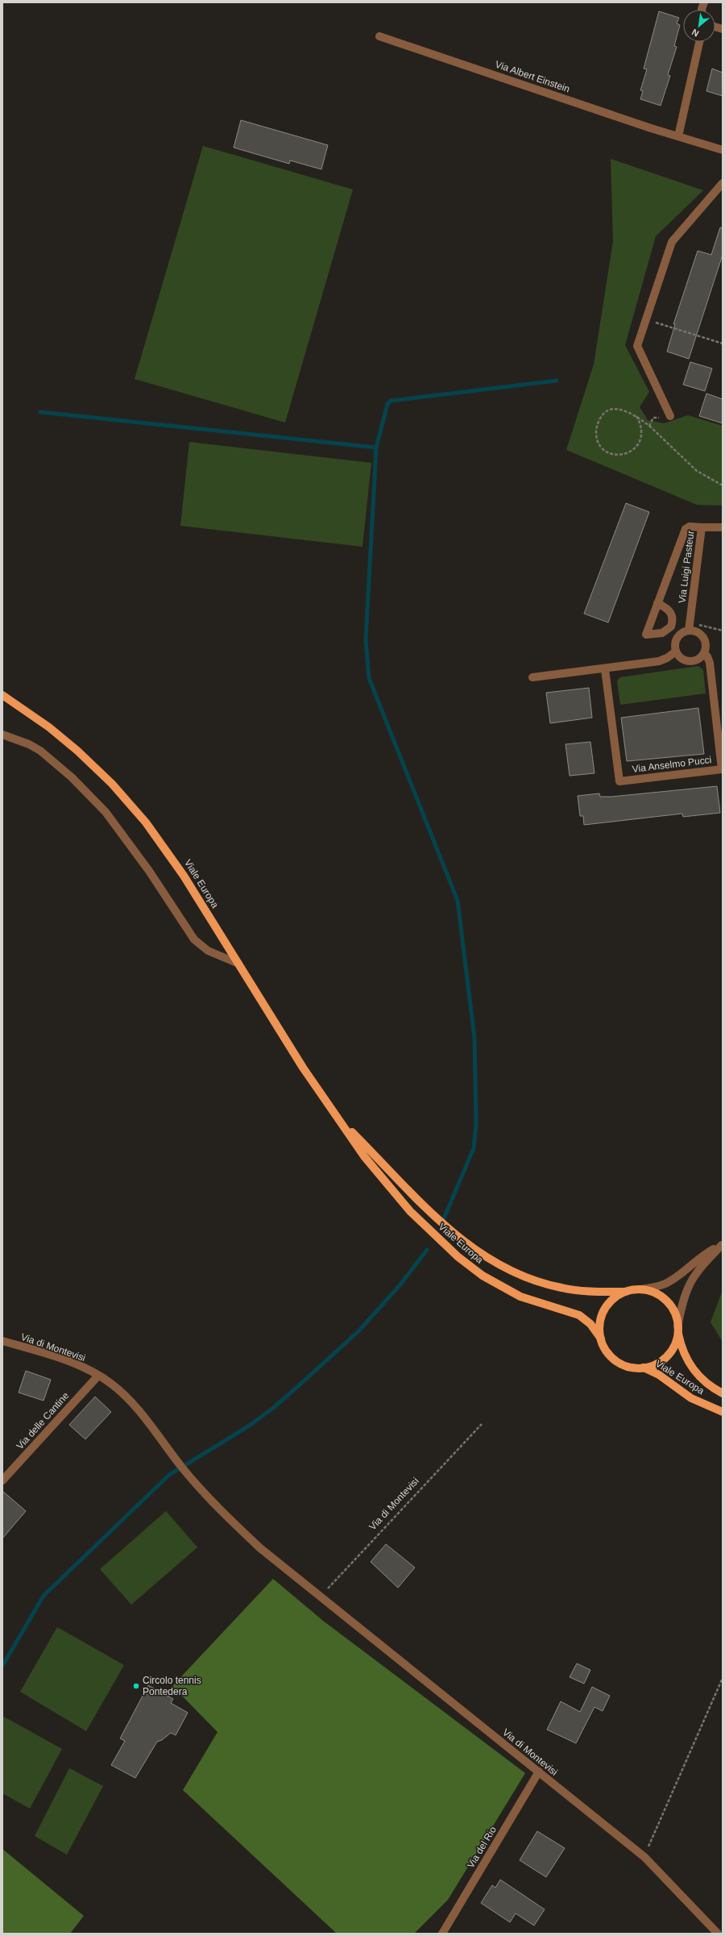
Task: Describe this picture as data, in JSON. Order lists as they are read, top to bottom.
{
  "streets": {
    "main road": ["Viale Europa"],
    "street": [
      "Via Albert Einstein",
      "Via Luigi Pasteur",
      "Via Anselmo Pucci",
      "Via di Montevisi",
      "Via delle Cantine",
      "Via del Rio"
    ]
  },
  "crossings": [
    ["Via Luigi Pasteur", "Via Anselmo Pucci"],
    ["Via di Montevisi", "Via delle Cantine"],
    ["Via di Montevisi", "Via del Rio"]
  ],
  "places": ["Circolo tennis Pontedera"],
  "north": "bottom left"
}
